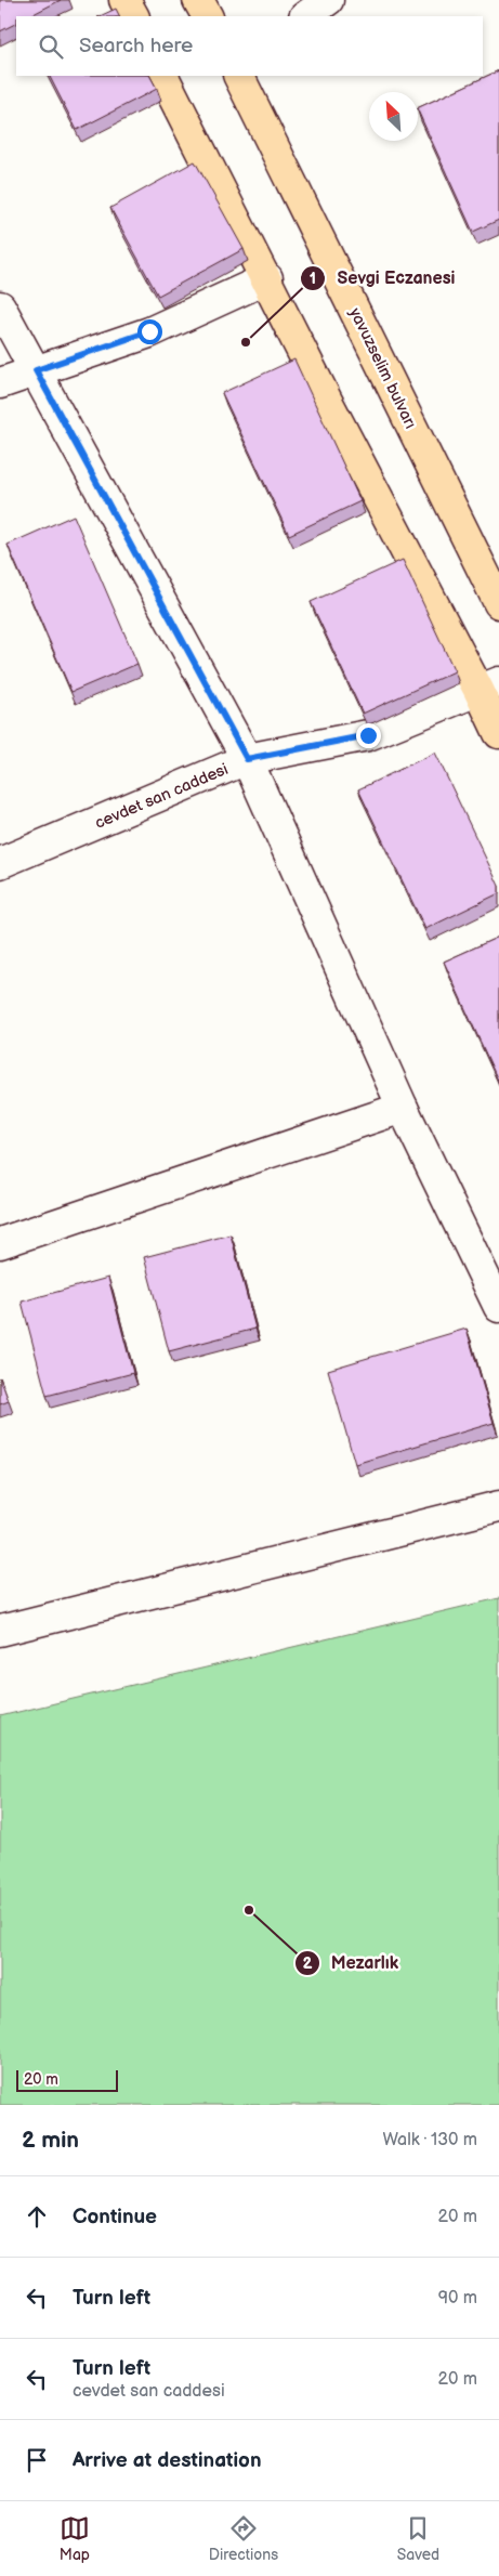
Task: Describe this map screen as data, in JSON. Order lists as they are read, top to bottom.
{
  "streets": {
    "main road": ["yavuzselim bulvarı"],
    "street": ["cevdet san caddesi"]
  },
  "places": ["Sevgi Eczanesi", "Mezarlık"],
  "scale_bar": "20 m",
  "north": "top left",
  "page": {
    "search": "Search here",
    "scale": "20 m",
    "heading": ["2 min", "Walk · 130 m"],
    "list": [
      ["Continue", "20 m"],
      ["Turn left", "90 m"],
      ["Turn left", "cevdet san caddesi", "20 m"],
      "Arrive at destination"
    ],
    "nav": ["Map", "Directions", "Saved"]
  }
}
